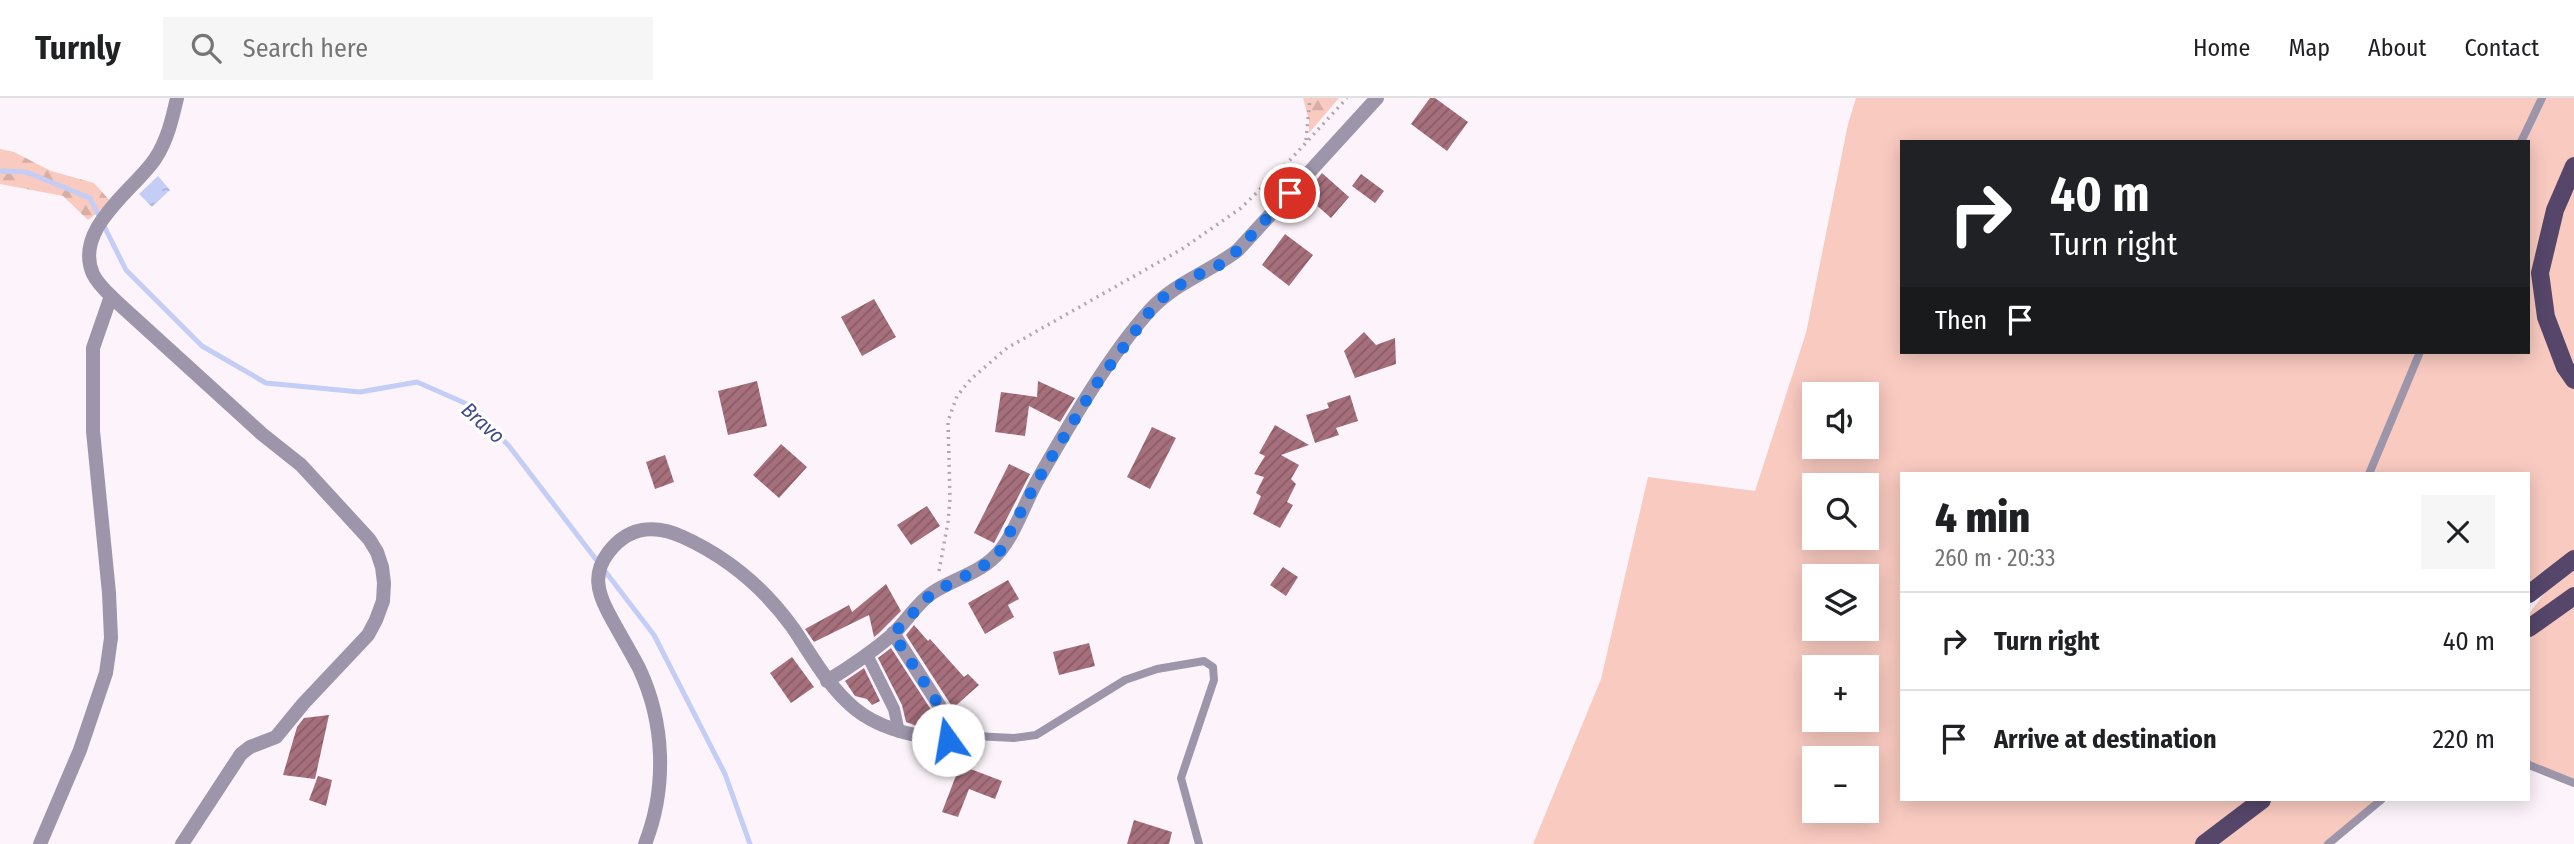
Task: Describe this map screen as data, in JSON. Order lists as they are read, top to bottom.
{
  "water": ["Bravo"],
  "page": {
    "header": "Turnly",
    "search": "Search here",
    "nav": [
      "Home",
      "Map",
      "About",
      "Contact"
    ],
    "turn": ["40 m", "Turn right"],
    "then": "Then",
    "map_buttons": ["+", "−"],
    "heading": ["4 min", "260 m · 20:33"],
    "list": [
      {
        "name": "Turn right",
        "value": "40 m"
      },
      {
        "name": "Arrive at destination",
        "value": "220 m"
      }
    ]
  }
}
